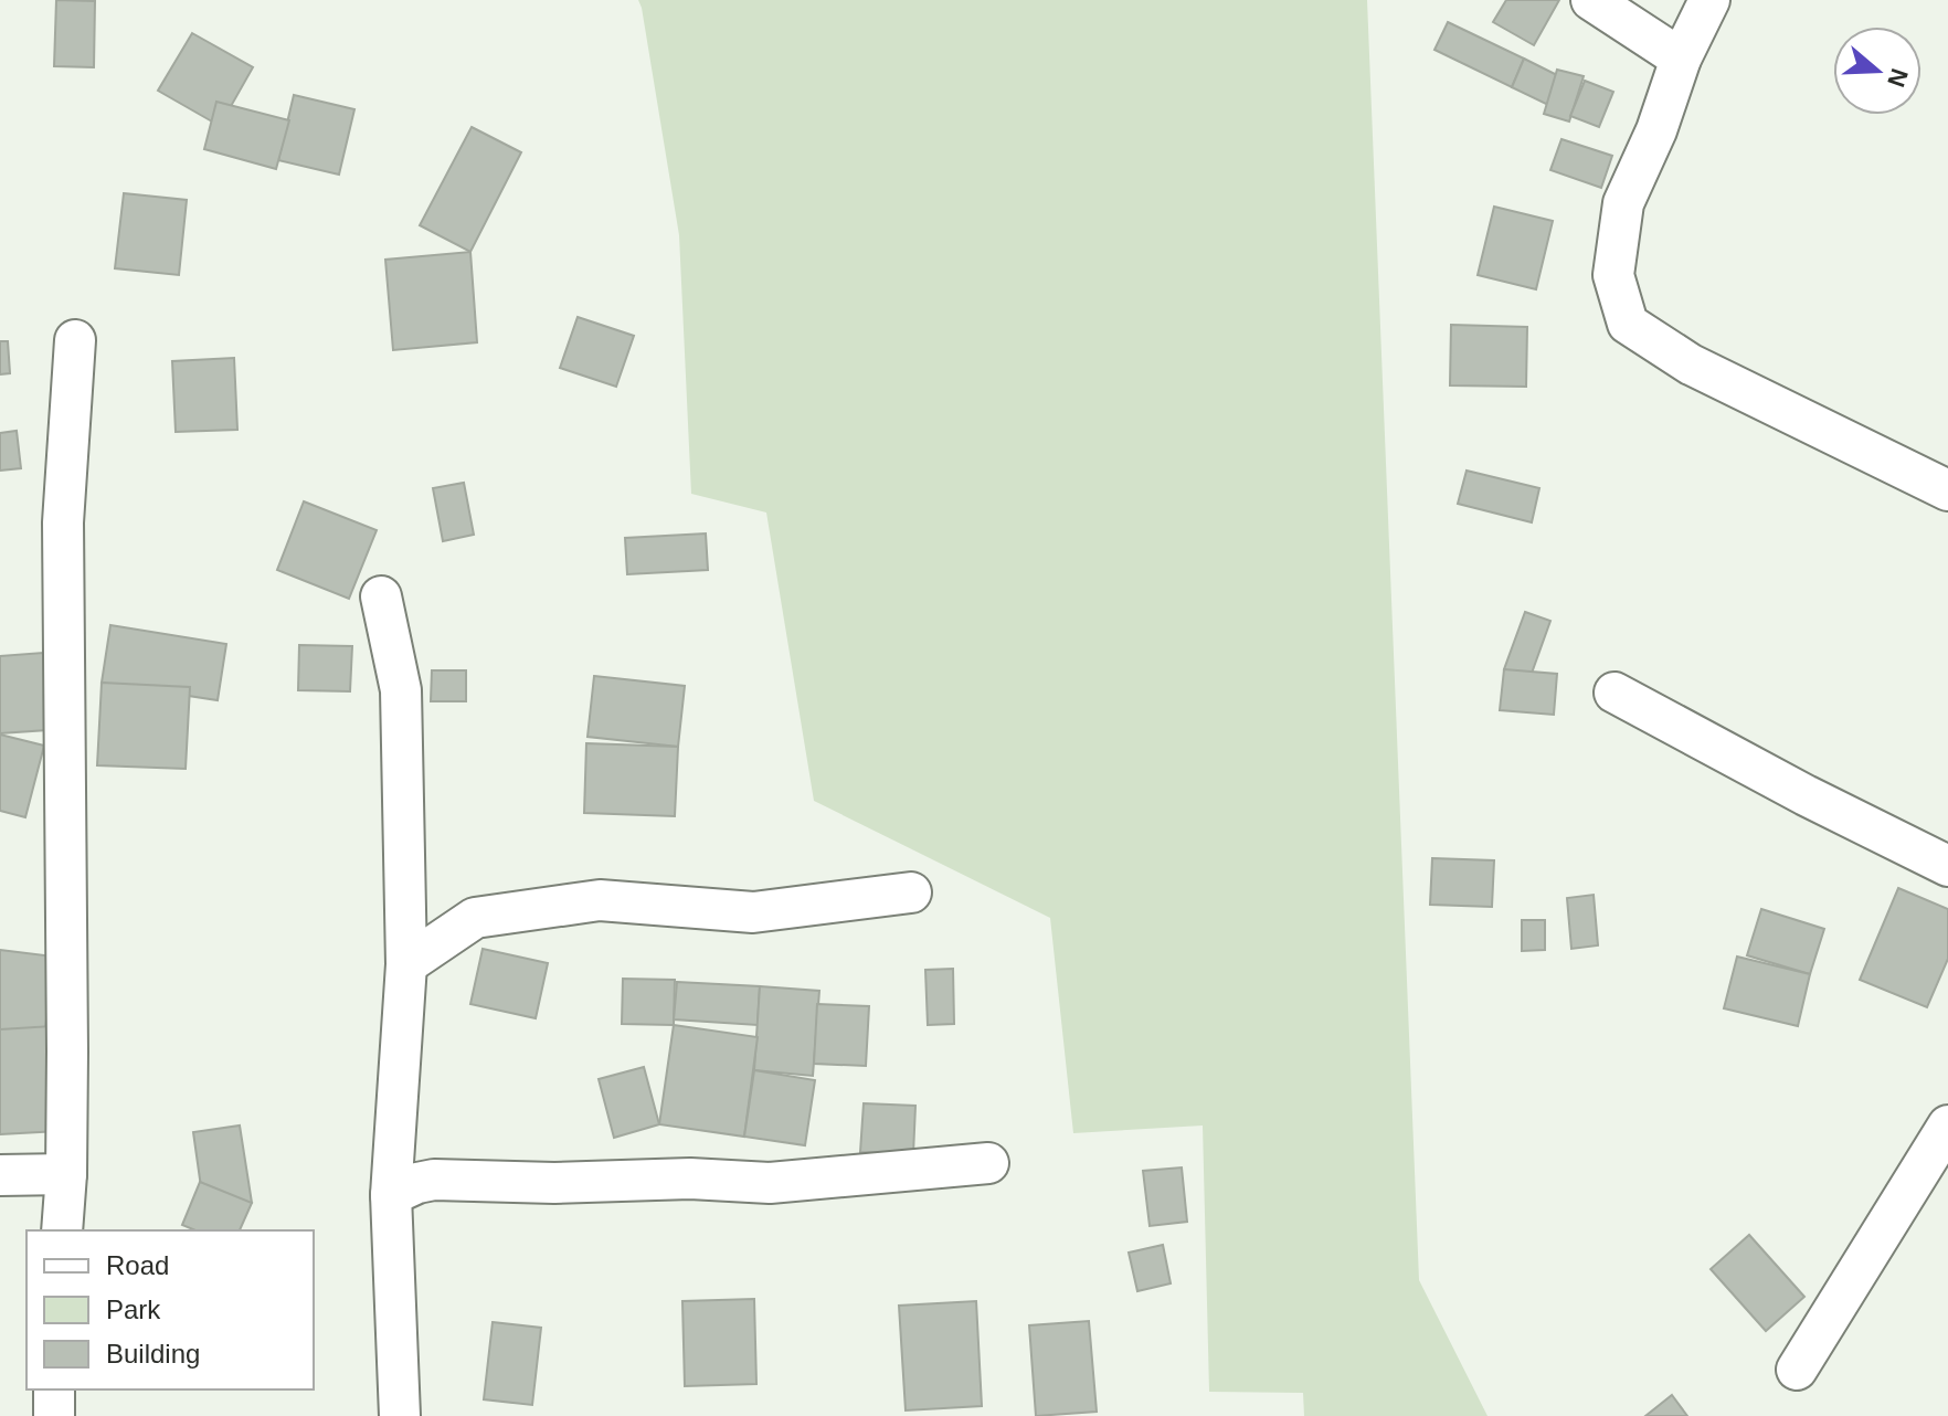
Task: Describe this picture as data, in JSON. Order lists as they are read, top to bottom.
{
  "legend": ["Road", "Park", "Building"],
  "north": "right"
}
